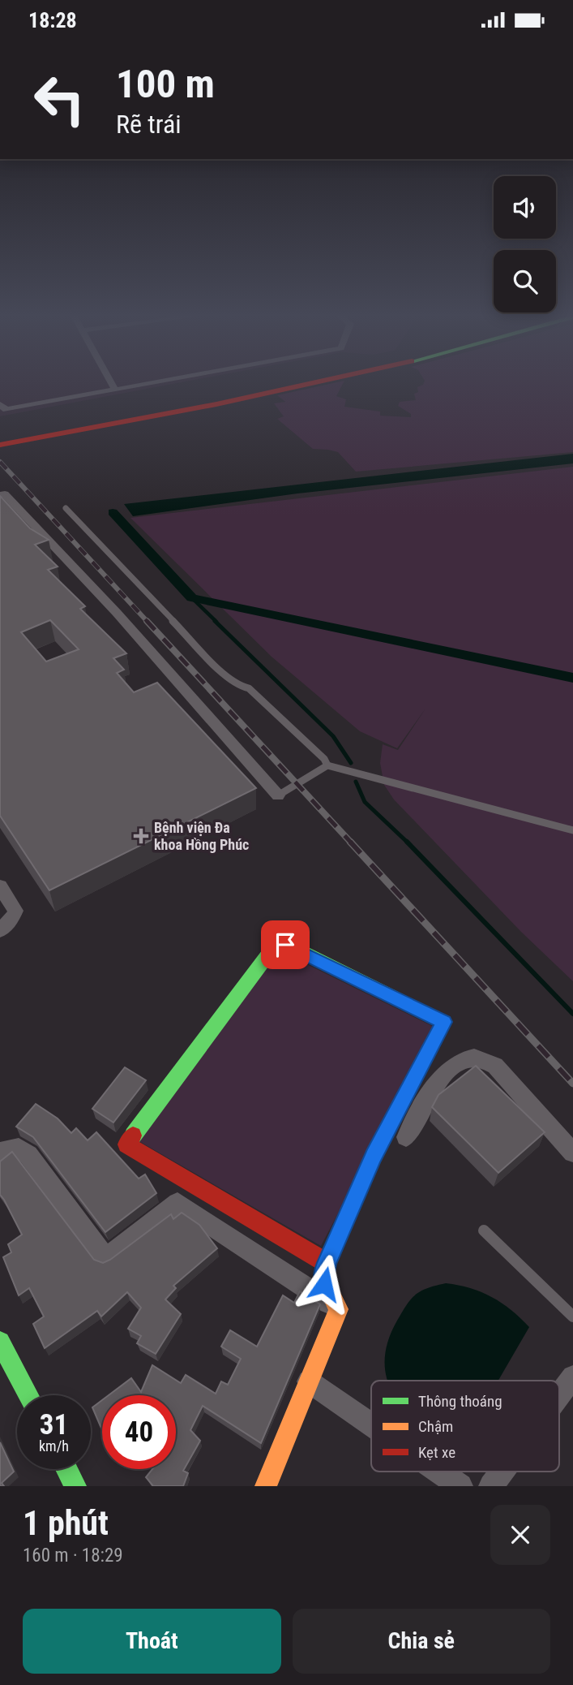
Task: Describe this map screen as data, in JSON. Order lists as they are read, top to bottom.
{
  "places": {
    "health": ["Bệnh viện Đa khoa Hồng Phúc"]
  },
  "legend": ["Thông thoáng", "Chậm", "Kẹt xe"],
  "page": {
    "status": "18:28",
    "turn": ["100 m", "Rẽ trái"],
    "speed": "31 km/h",
    "limit": "40",
    "heading": ["1 phút", "160 m · 18:29"],
    "buttons": ["Thoát", "Chia sẻ"]
  }
}
